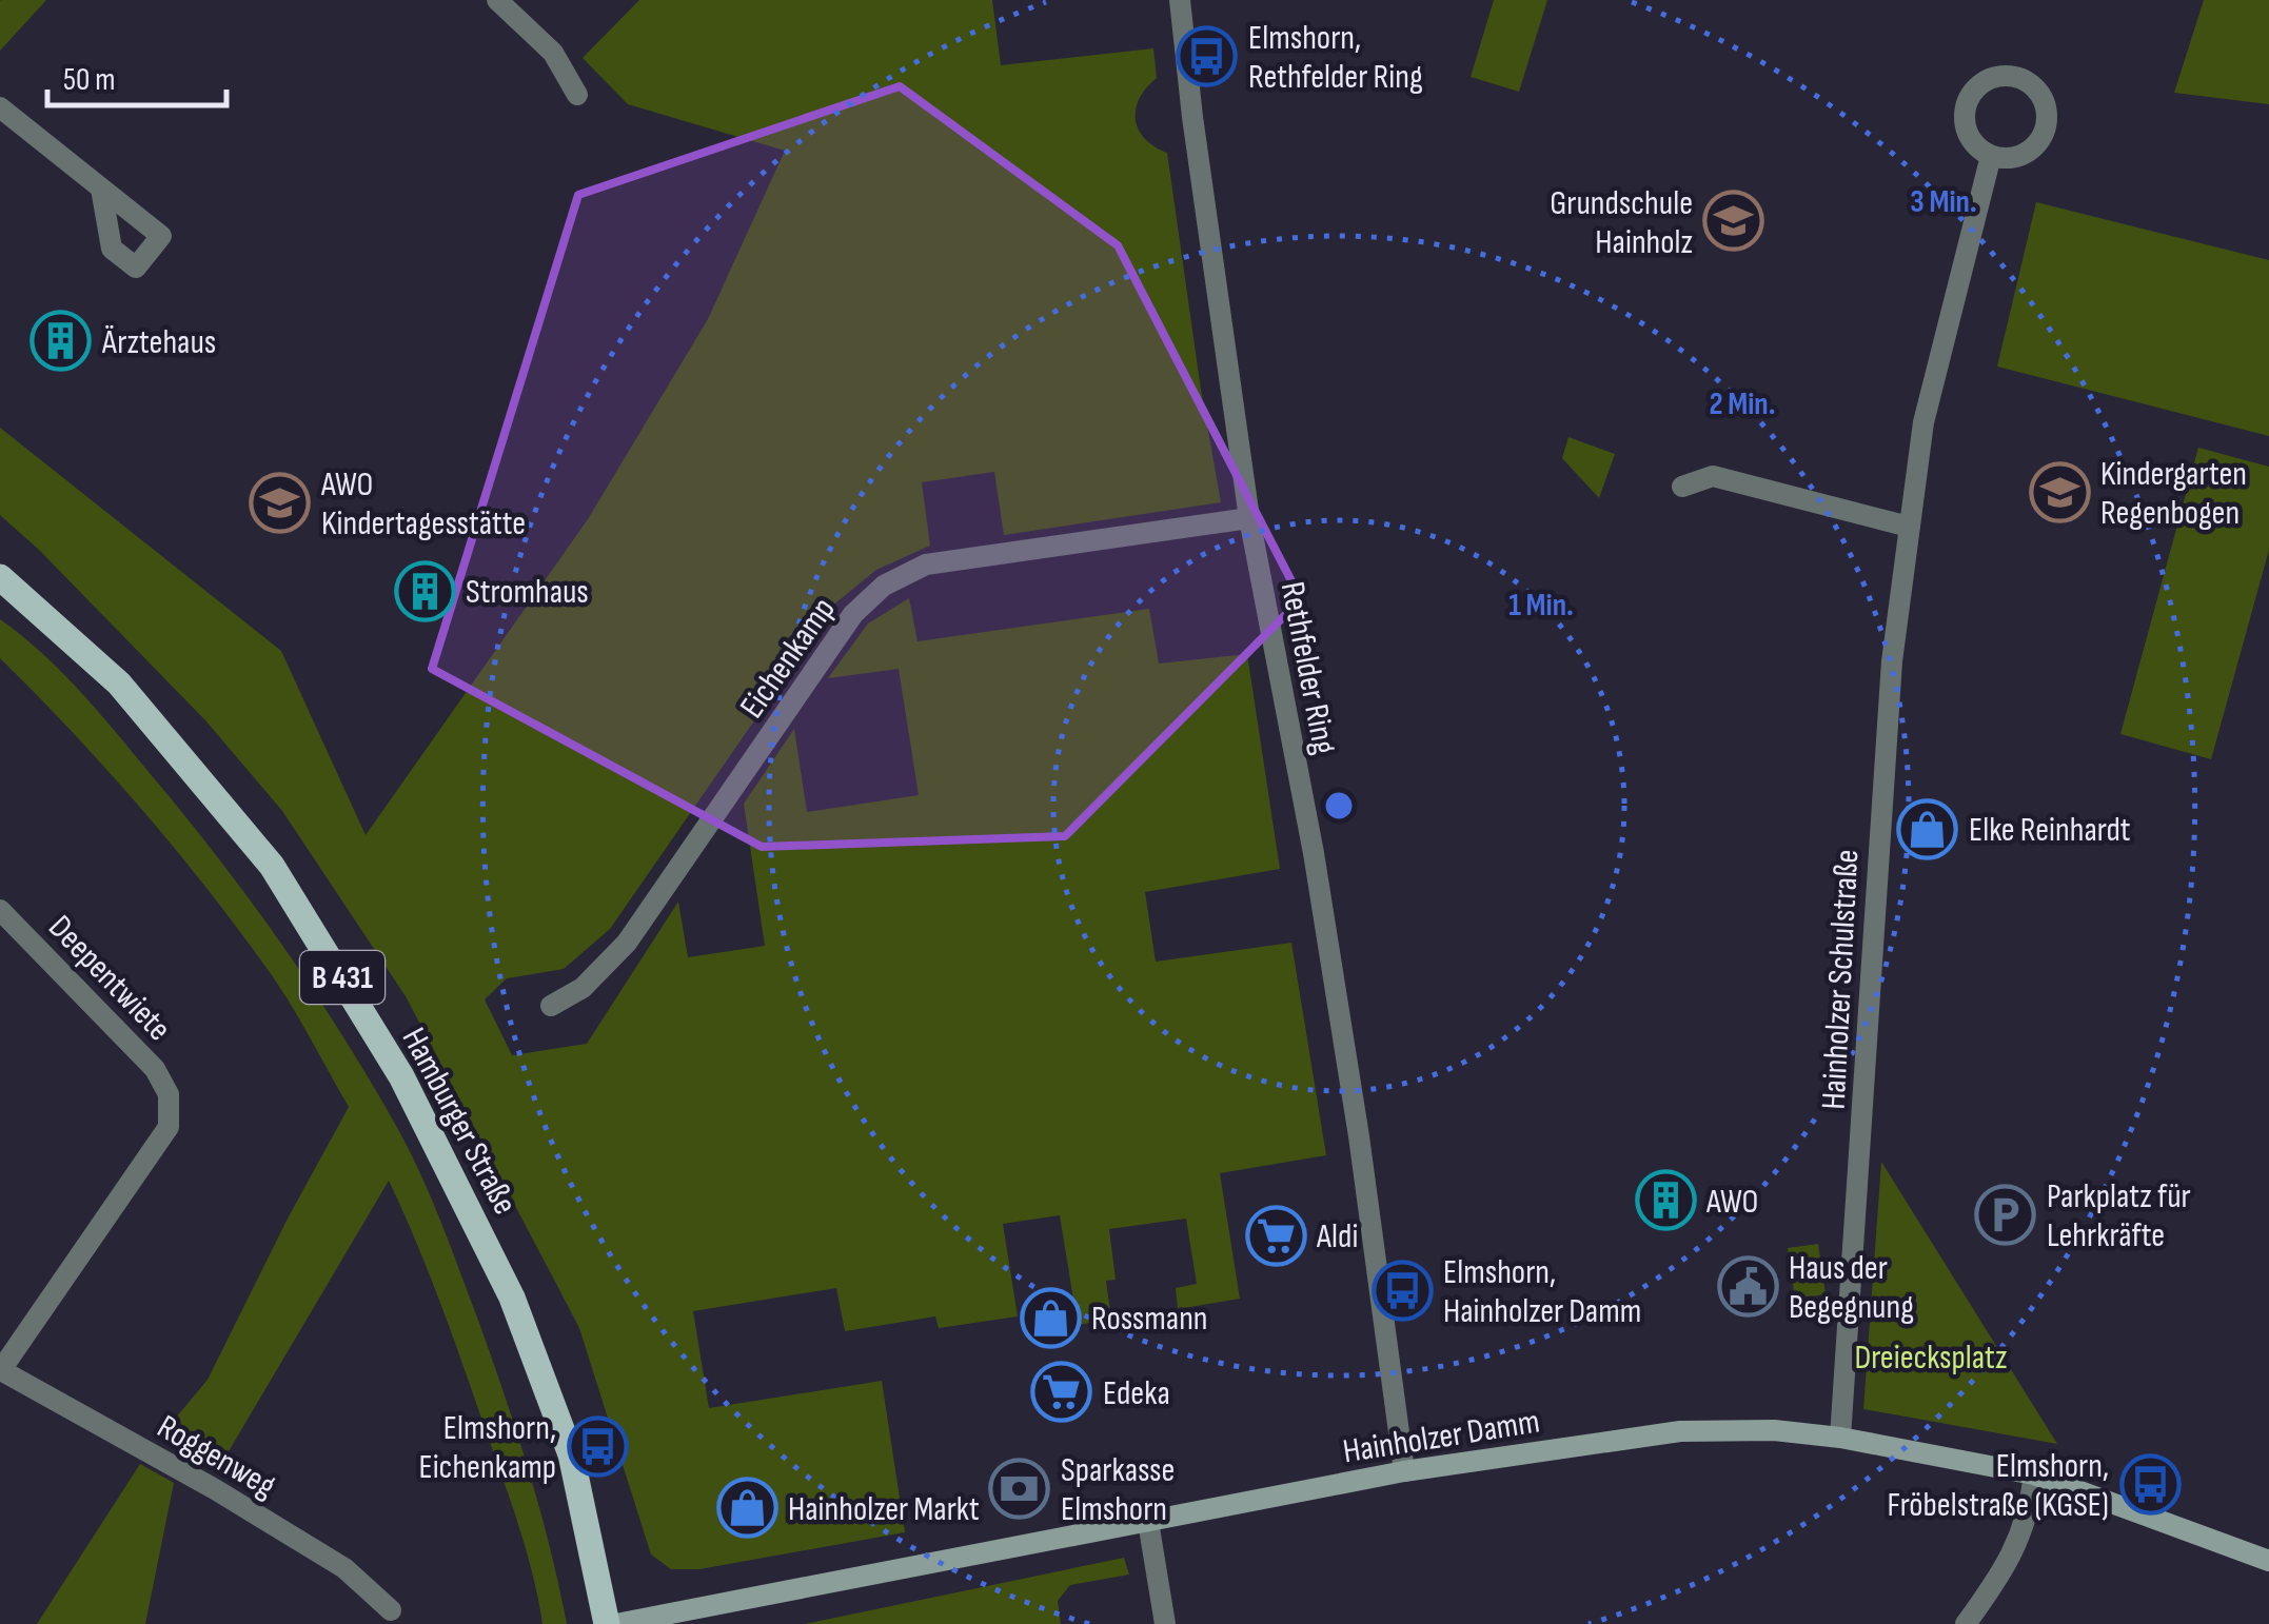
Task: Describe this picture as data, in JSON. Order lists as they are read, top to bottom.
{
  "streets": {
    "main road": ["B 431", "Hamburger Straße"],
    "street": [
      "Eichenkamp",
      "Rethfelder Ring",
      "Deepentwiete",
      "Hainholzer Schulstraße",
      "Hainholzer Damm",
      "Roggenweg"
    ]
  },
  "crossings": [
    ["Eichenkamp", "Rethfelder Ring"],
    ["Rethfelder Ring", "Hainholzer Damm"],
    ["Deepentwiete", "Roggenweg"],
    ["Hainholzer Schulstraße", "Hainholzer Damm"]
  ],
  "parks": ["Dreiecksplatz"],
  "places": {
    "bus stop": [
      "Elmshorn, Rethfelder Ring",
      "Elmshorn, Hainholzer Damm",
      "Elmshorn, Eichenkamp",
      "Elmshorn, Fröbelstraße (KGSE)"
    ],
    "school or university": ["Grundschule Hainholz", "Kindergarten Regenbogen", "AWO Kindertagesstätte"],
    "building": ["Ärztehaus", "Stromhaus", "AWO"],
    "shop": ["Elke Reinhardt", "Rossmann", "Hainholzer Markt"],
    "parking": ["Parkplatz für Lehrkräfte"],
    "supermarket": ["Aldi", "Edeka"],
    "public building": ["Haus der Begegnung"],
    "bank": ["Sparkasse Elmshorn"]
  },
  "scale_bar": "50 m",
  "rings": ["3 Min.", "2 Min.", "1 Min."]
}
